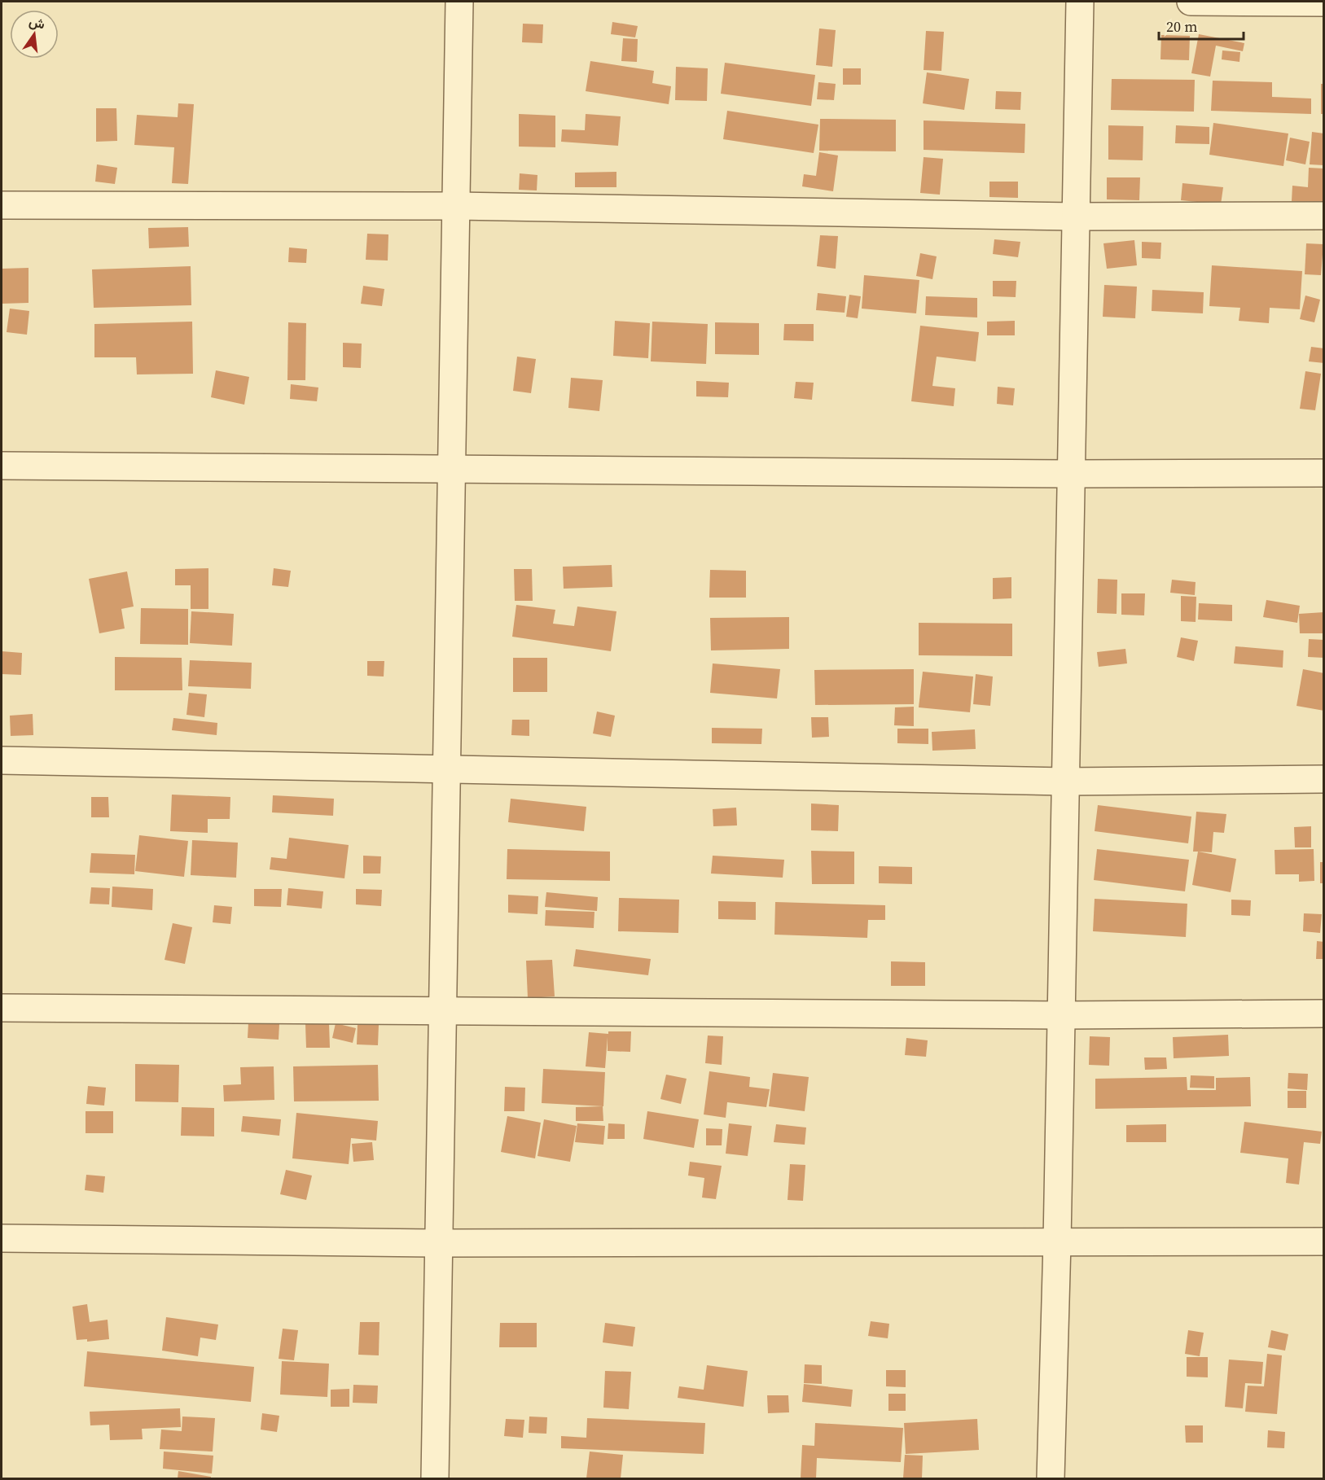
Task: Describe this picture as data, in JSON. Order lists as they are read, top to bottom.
{
  "scale_bar": "20 m",
  "north": "top"
}
